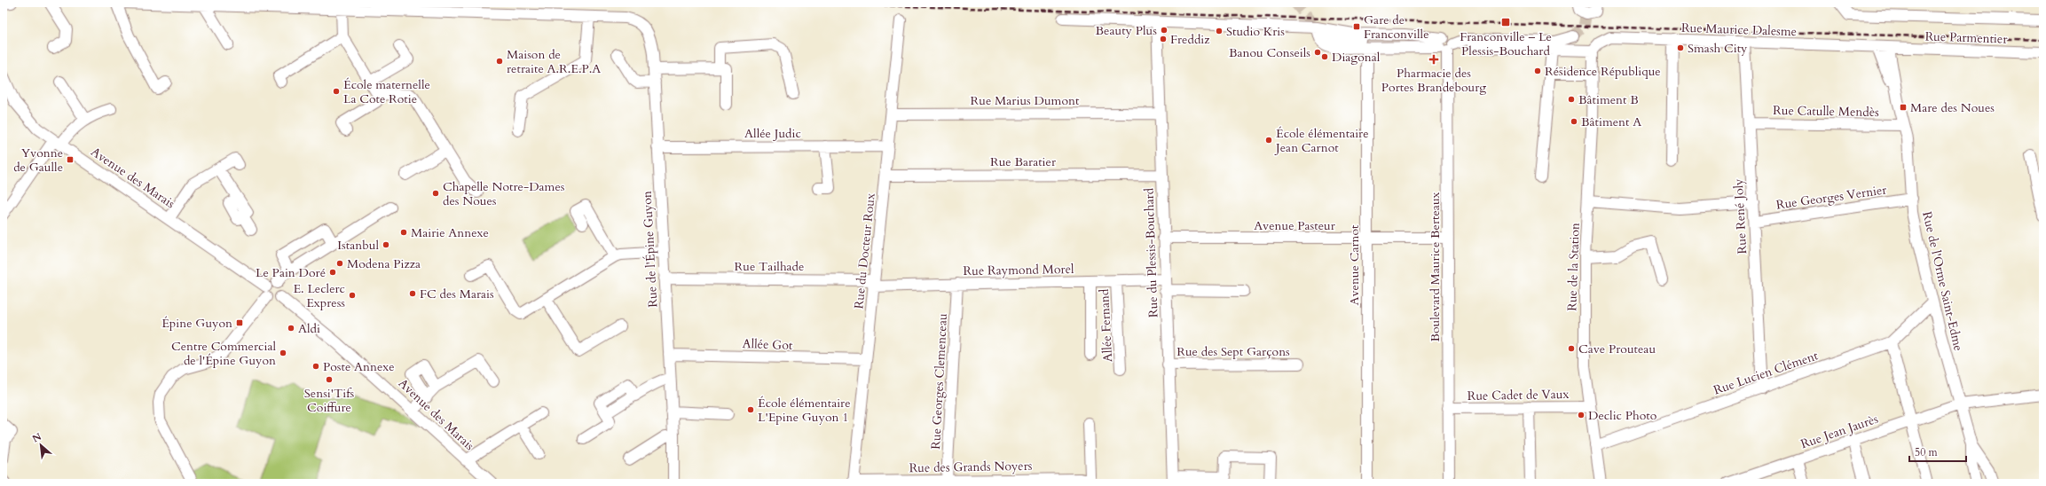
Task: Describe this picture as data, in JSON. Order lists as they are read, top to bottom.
{
  "streets": {
    "street": [
      "Rue Maurice Dalesme",
      "Rue Parmentier",
      "Rue Marius Dumont",
      "Rue Catulle Mendès",
      "Allée Judic",
      "Rue Baratier",
      "Avenue des Marais",
      "Rue Georges Vernier",
      "Rue René Joly",
      "Avenue Pasteur",
      "Rue de l'Épine Guyon",
      "Rue du Docteur Roux",
      "Rue du Plessis-Bouchard",
      "Avenue Carnot",
      "Rue Tailhade",
      "Boulevard Maurice Berteaux",
      "Rue de la Station",
      "Rue Raymond Morel",
      "Rue de l'Orme Saint-Edme",
      "Allée Fernand",
      "Allée Got",
      "Rue des Sept Garçons",
      "Rue Lucien Clément",
      "Rue Georges Clemenceau",
      "Rue Cadet de Vaux",
      "Rue Jean Jaurès",
      "Rue des Grands Noyers"
    ]
  },
  "crossings": [
    ["Rue Maurice Dalesme", "Rue Parmentier"],
    ["Rue Maurice Dalesme", "Rue René Joly"],
    ["Rue Maurice Dalesme", "Rue de la Station"],
    ["Rue Maurice Dalesme", "Rue de l'Orme Saint-Edme"],
    ["Rue Parmentier", "Rue de l'Orme Saint-Edme"],
    ["Rue Marius Dumont", "Rue du Docteur Roux"],
    ["Rue Marius Dumont", "Rue du Plessis-Bouchard"],
    ["Rue Catulle Mendès", "Rue René Joly"],
    ["Rue Catulle Mendès", "Rue de l'Orme Saint-Edme"],
    ["Allée Judic", "Rue de l'Épine Guyon"],
    ["Allée Judic", "Rue du Docteur Roux"],
    ["Rue Baratier", "Rue du Docteur Roux"],
    ["Rue Baratier", "Rue du Plessis-Bouchard"],
    ["Rue Georges Vernier", "Rue René Joly"],
    ["Rue Georges Vernier", "Rue de l'Orme Saint-Edme"],
    ["Rue René Joly", "Rue Lucien Clément"],
    ["Avenue Pasteur", "Rue du Plessis-Bouchard"],
    ["Avenue Pasteur", "Avenue Carnot"],
    ["Avenue Pasteur", "Boulevard Maurice Berteaux"],
    ["Rue de l'Épine Guyon", "Rue Tailhade"],
    ["Rue de l'Épine Guyon", "Allée Got"],
    ["Rue du Docteur Roux", "Rue Tailhade"],
    ["Rue du Docteur Roux", "Rue Raymond Morel"],
    ["Rue du Docteur Roux", "Allée Got"],
    ["Rue du Docteur Roux", "Rue des Grands Noyers"],
    ["Rue du Plessis-Bouchard", "Rue Raymond Morel"],
    ["Rue du Plessis-Bouchard", "Rue des Sept Garçons"],
    ["Rue Tailhade", "Rue Raymond Morel"],
    ["Boulevard Maurice Berteaux", "Rue Cadet de Vaux"],
    ["Rue de la Station", "Rue Lucien Clément"],
    ["Rue de la Station", "Rue Cadet de Vaux"],
    ["Rue Raymond Morel", "Allée Fernand"],
    ["Rue Raymond Morel", "Rue Georges Clemenceau"],
    ["Rue de l'Orme Saint-Edme", "Rue Lucien Clément"],
    ["Rue de l'Orme Saint-Edme", "Rue Jean Jaurès"],
    ["Rue Georges Clemenceau", "Rue des Grands Noyers"]
  ],
  "places": {
    "transit": [
      "Franconville – Le Plessis-Bouchard",
      "Gare de Franconville",
      "Mare des Noues",
      "Yvonne de Gaulle",
      "Épine Guyon"
    ],
    "other": [
      "Beauty Plus",
      "Studio Kris",
      "Freddiz",
      "Smash City",
      "Banou Conseils",
      "Diagonal",
      "Maison de retraite A.R.E.P.A",
      "Résidence République",
      "École maternelle La Cote Rotie",
      "Bâtiment B",
      "Bâtiment A",
      "École élémentaire Jean Carnot",
      "Chapelle Notre-Dames des Noues",
      "Mairie Annexe",
      "Istanbul",
      "Modena Pizza",
      "Le Pain Doré",
      "FC des Marais",
      "E. Leclerc Express",
      "Aldi",
      "Cave Prouteau",
      "Centre Commercial de l'Épine Guyon",
      "Poste Annexe",
      "Sensi'Tifs Coiffure",
      "École élémentaire L'Epine Guyon 1",
      "Declic Photo"
    ],
    "health": ["Pharmacie des Portes Brandebourg"]
  },
  "scale_bar": "50 m",
  "north": "top left"
}
